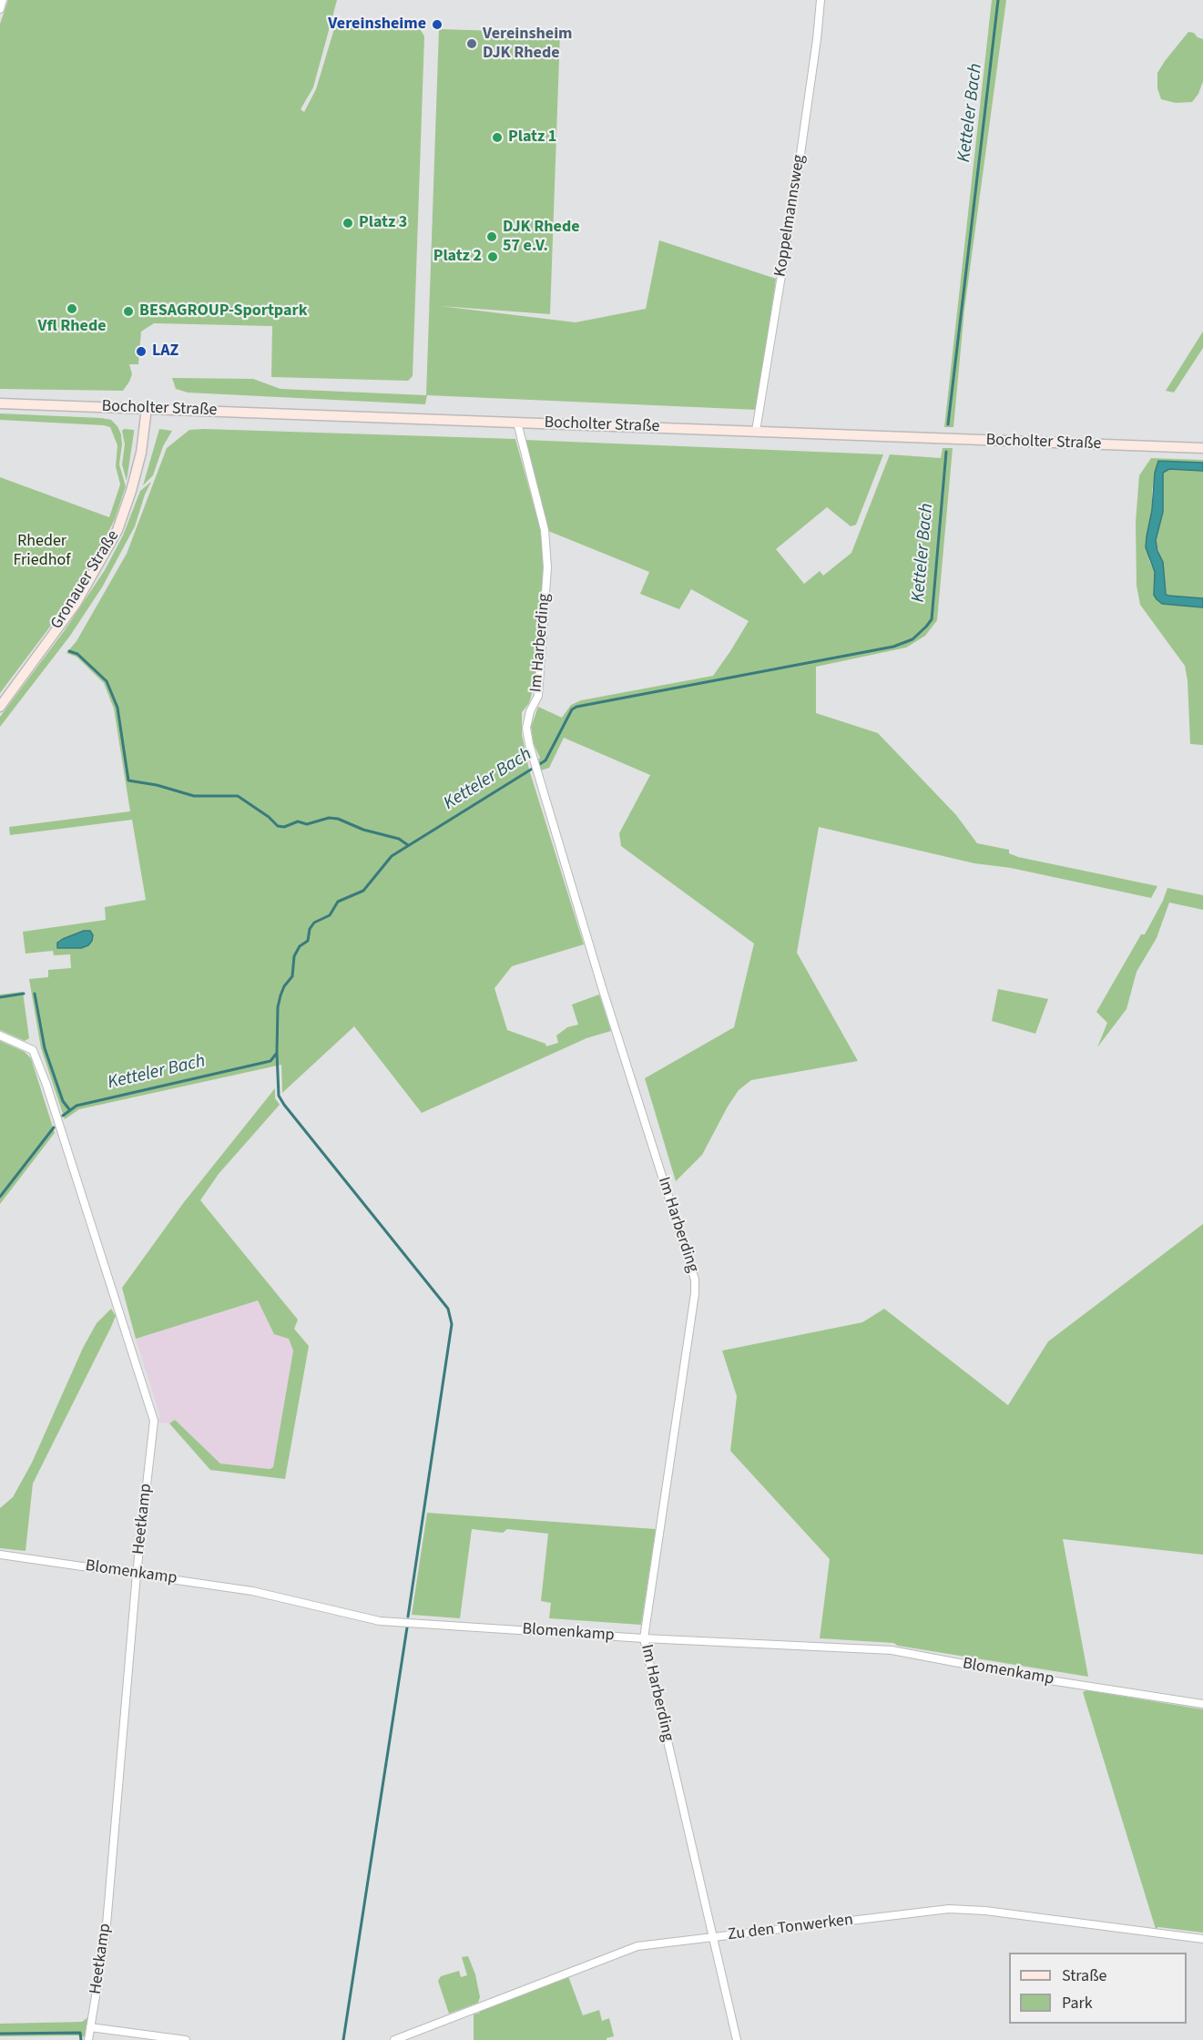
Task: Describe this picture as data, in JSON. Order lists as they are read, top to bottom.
{
  "streets": {
    "main road": ["Bocholter Straße", "Gronauer Straße"],
    "street": [
      "Koppelmannsweg",
      "Im Harberding",
      "Heetkamp",
      "Blomenkamp",
      "Zu den Tonwerken"
    ]
  },
  "crossings": [
    ["Koppelmannsweg", "Bocholter Straße"],
    ["Bocholter Straße", "Gronauer Straße"],
    ["Bocholter Straße", "Im Harberding"],
    ["Im Harberding", "Blomenkamp"],
    ["Im Harberding", "Zu den Tonwerken"],
    ["Heetkamp", "Blomenkamp"]
  ],
  "water": ["Ketteler Bach"],
  "parks": ["Rheder Friedhof"],
  "places": [
    "Vereinsheime",
    "Vereinsheim DJK Rhede",
    "Platz 1",
    "Platz 3",
    "DJK Rhede 57 e.V.",
    "Platz 2",
    "Vfl Rhede",
    "BESAGROUP-Sportpark",
    "LAZ"
  ],
  "legend": ["Straße", "Park"]
}
